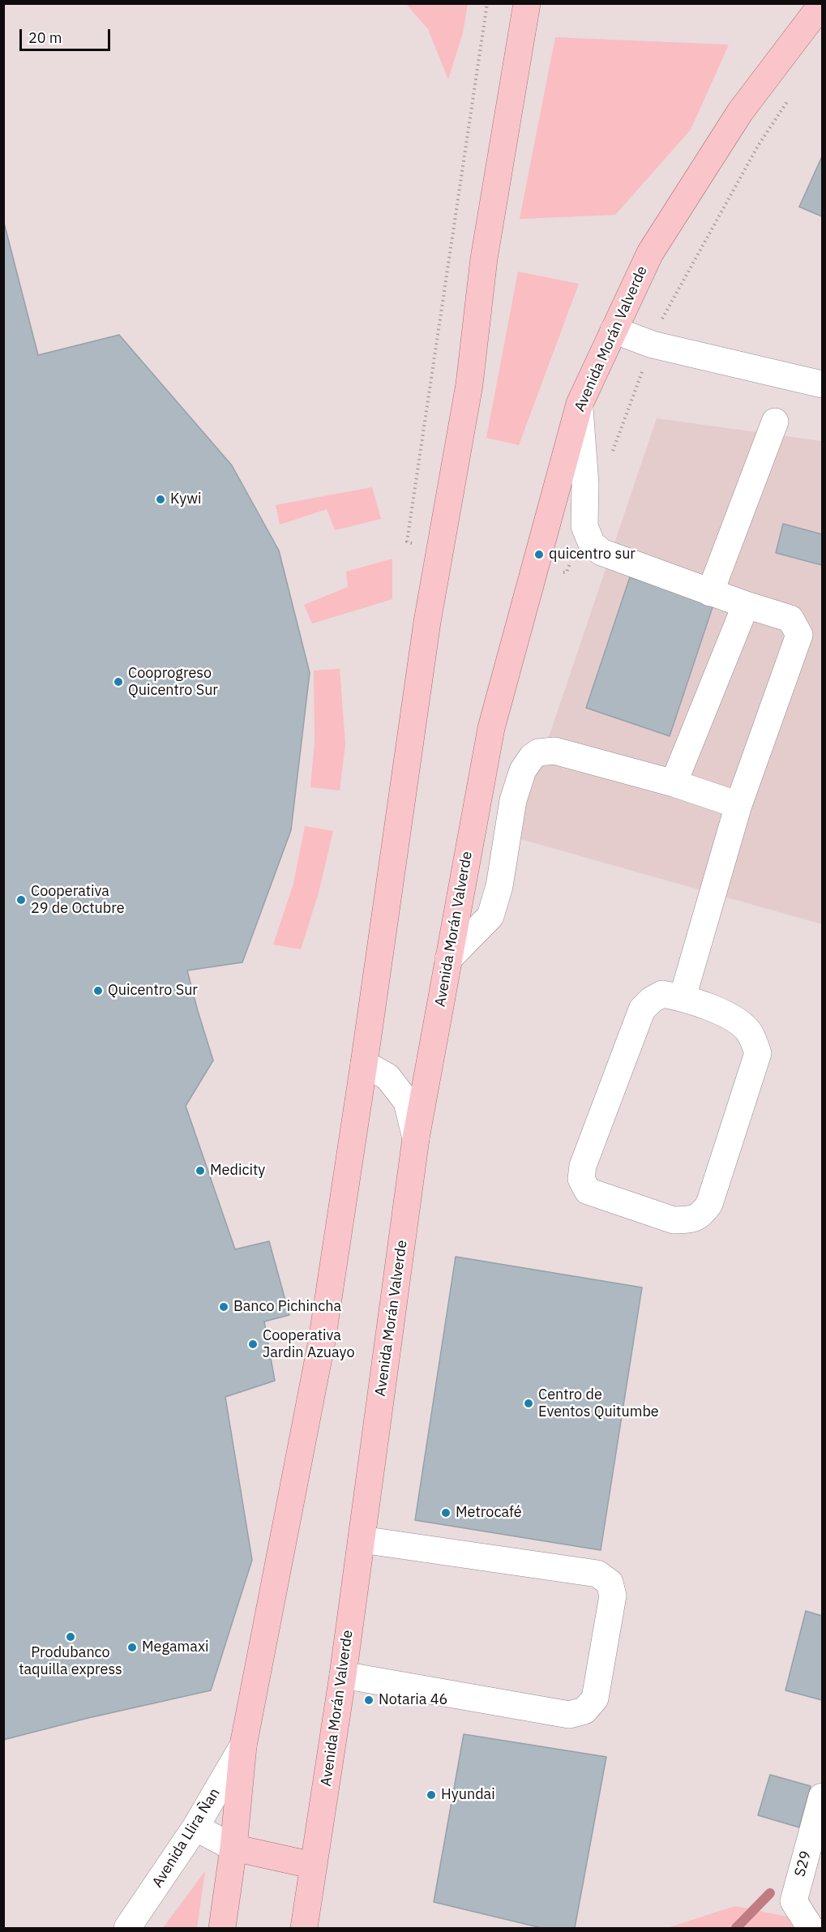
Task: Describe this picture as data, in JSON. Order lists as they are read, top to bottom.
{
  "streets": {
    "main road": ["Avenida Morán Valverde"],
    "street": ["Avenida Llira Ñan", "S29"]
  },
  "places": [
    "Kywi",
    "quicentro sur",
    "Cooprogreso Quicentro Sur",
    "Cooperativa 29 de Octubre",
    "Quicentro Sur",
    "Medicity",
    "Banco Pichincha",
    "Cooperativa Jardin Azuayo",
    "Centro de Eventos Quitumbe",
    "Metrocafé",
    "Produbanco taquilla express",
    "Megamaxi",
    "Notaria 46",
    "Hyundai"
  ],
  "scale_bar": "20 m"
}
